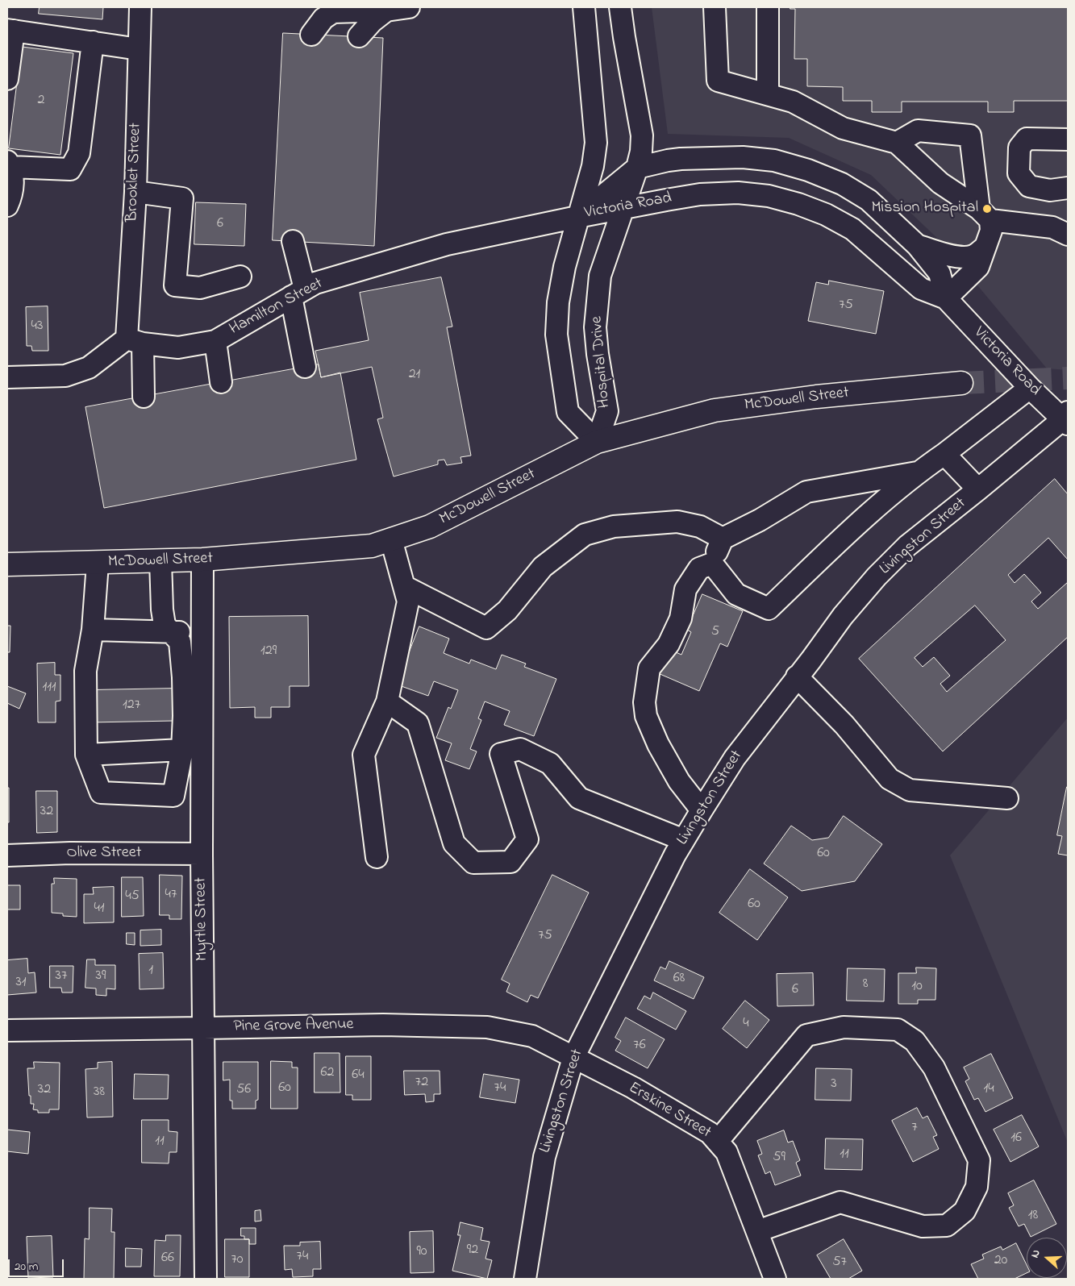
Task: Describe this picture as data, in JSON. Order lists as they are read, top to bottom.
{
  "streets": {
    "main road": ["McDowell Street"],
    "street": [
      "Brooklet Street",
      "Victoria Road",
      "Hamilton Street",
      "Hospital Drive",
      "Livingston Street",
      "Olive Street",
      "Myrtle Street",
      "Pine Grove Avenue",
      "Erskine Street"
    ]
  },
  "crossings": [
    ["Brooklet Street", "Hamilton Street"],
    ["Victoria Road", "Hamilton Street"],
    ["Victoria Road", "Hospital Drive"],
    ["Victoria Road", "Livingston Street"],
    ["Hamilton Street", "Hospital Drive"],
    ["Hospital Drive", "McDowell Street"],
    ["McDowell Street", "Myrtle Street"],
    ["Livingston Street", "Pine Grove Avenue"],
    ["Livingston Street", "Erskine Street"],
    ["Olive Street", "Myrtle Street"],
    ["Myrtle Street", "Pine Grove Avenue"],
    ["Pine Grove Avenue", "Erskine Street"]
  ],
  "places": ["Mission Hospital"],
  "house_numbers": [
    "2",
    "6",
    "75",
    "43",
    "21",
    "5",
    "129",
    "111",
    "127",
    "32",
    "60",
    "47",
    "45",
    "60",
    "41",
    "75",
    "1",
    "37",
    "39",
    "68",
    "31",
    "8",
    "10",
    "6",
    "4",
    "76",
    "62",
    "64",
    "72",
    "3",
    "60",
    "74",
    "14",
    "32",
    "56",
    "38",
    "7",
    "16",
    "11",
    "11",
    "59",
    "18",
    "92",
    "90",
    "74",
    "66",
    "70",
    "20",
    "57"
  ],
  "scale_bar": "20 m",
  "north": "left"
}
